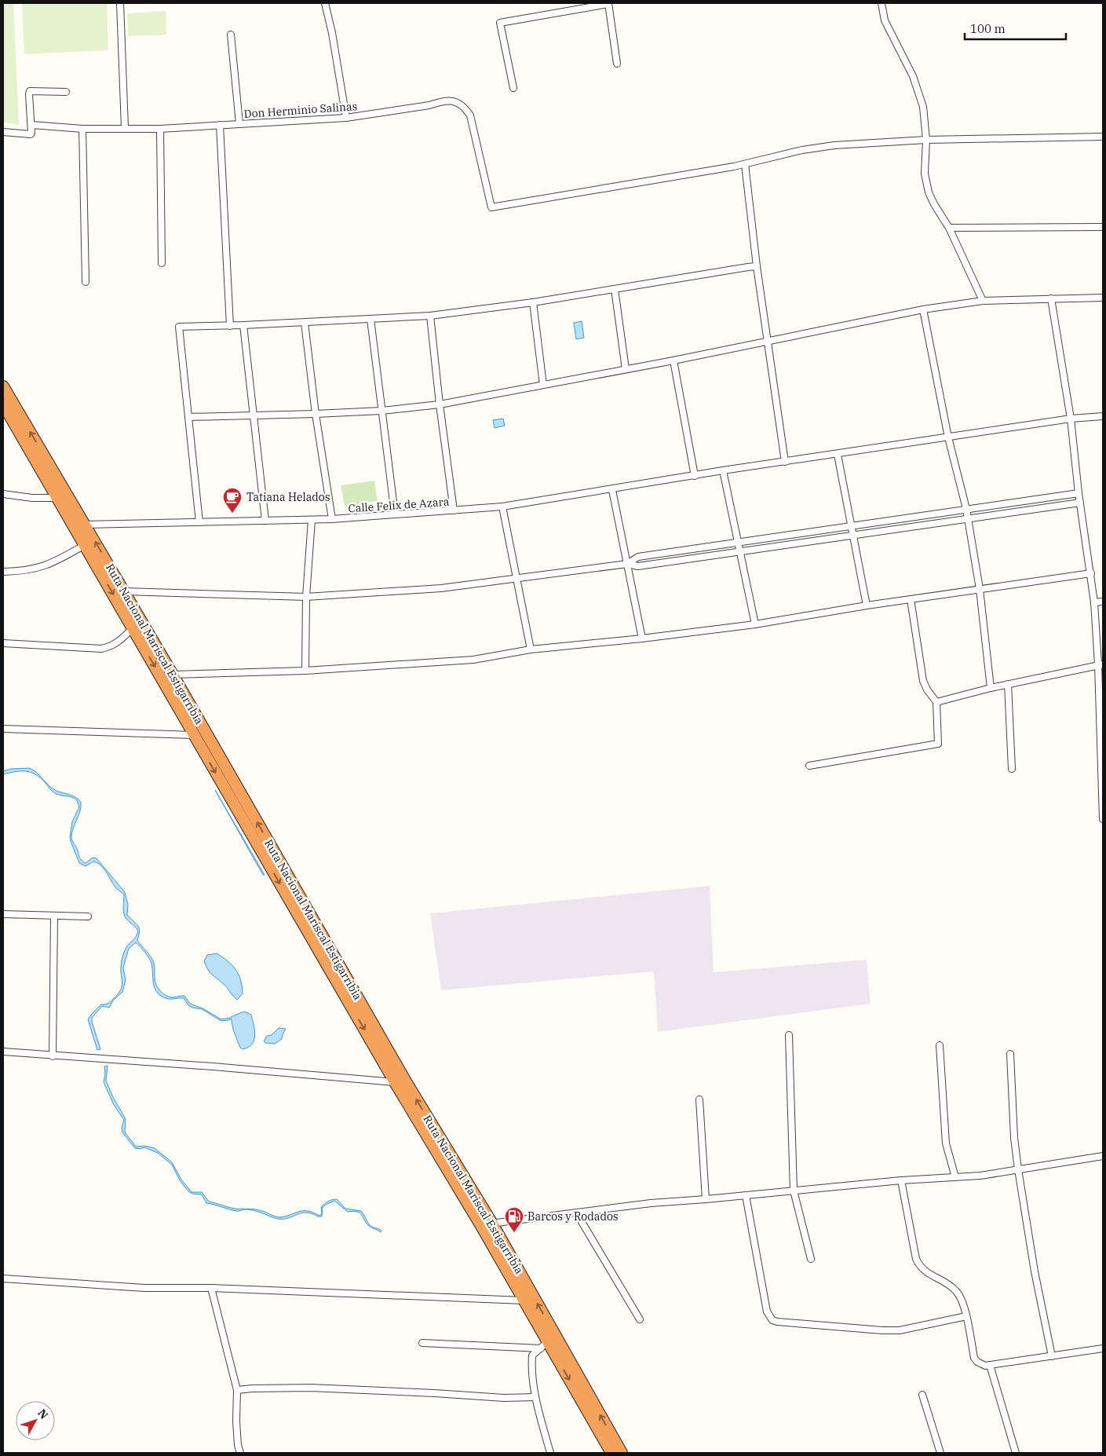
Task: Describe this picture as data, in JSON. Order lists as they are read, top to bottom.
{
  "streets": {
    "highway": ["Ruta Nacional Mariscal Estigarribia"],
    "street": ["Don Herminio Salinas", "Calle Felix de Azara"]
  },
  "crossings": [
    ["Calle Felix de Azara", "Ruta Nacional Mariscal Estigarribia"]
  ],
  "places": {
    "cafe": ["Tatiana Helados"],
    "fuel station": ["Barcos y Rodados"]
  },
  "scale_bar": "100 m",
  "north": "top right"
}
